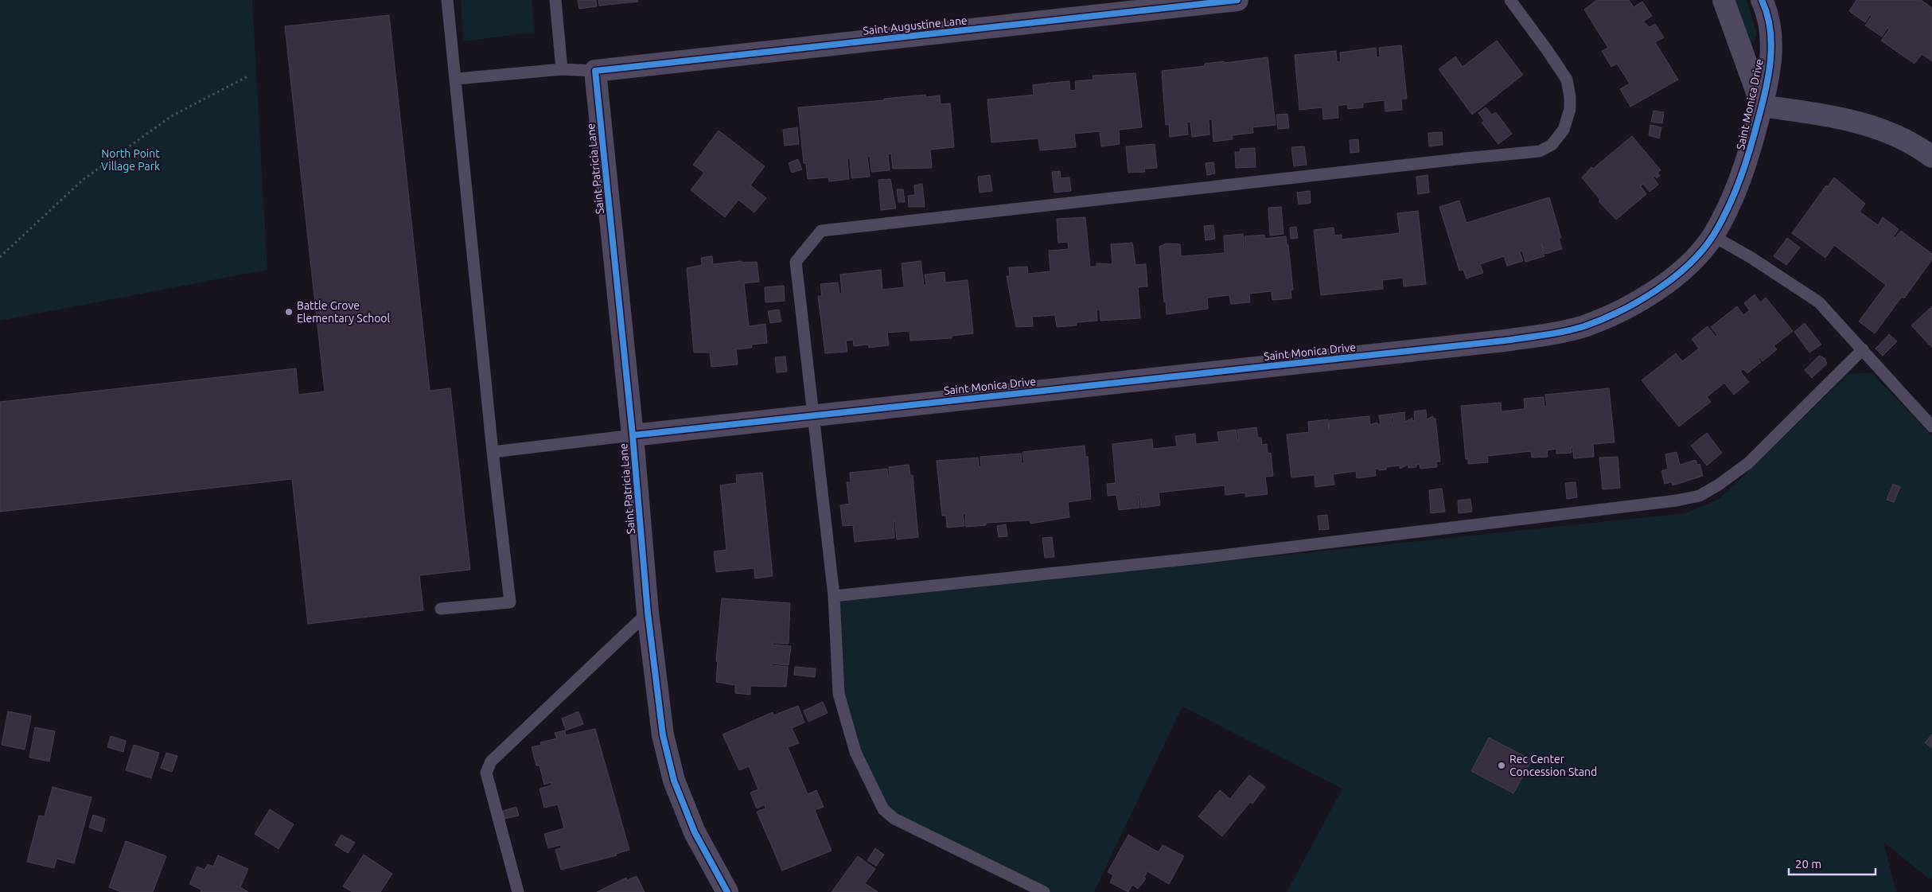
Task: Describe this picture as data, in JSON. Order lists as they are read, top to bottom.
{
  "streets": {
    "street": ["Saint Augustine Lane", "Saint Monica Drive", "Saint Patricia Lane"]
  },
  "crossings": [
    ["Saint Augustine Lane", "Saint Patricia Lane"],
    ["Saint Monica Drive", "Saint Patricia Lane"]
  ],
  "parks": ["North Point Village Park"],
  "places": ["Battle Grove Elementary School", "Rec Center Concession Stand"],
  "scale_bar": "20 m"
}
